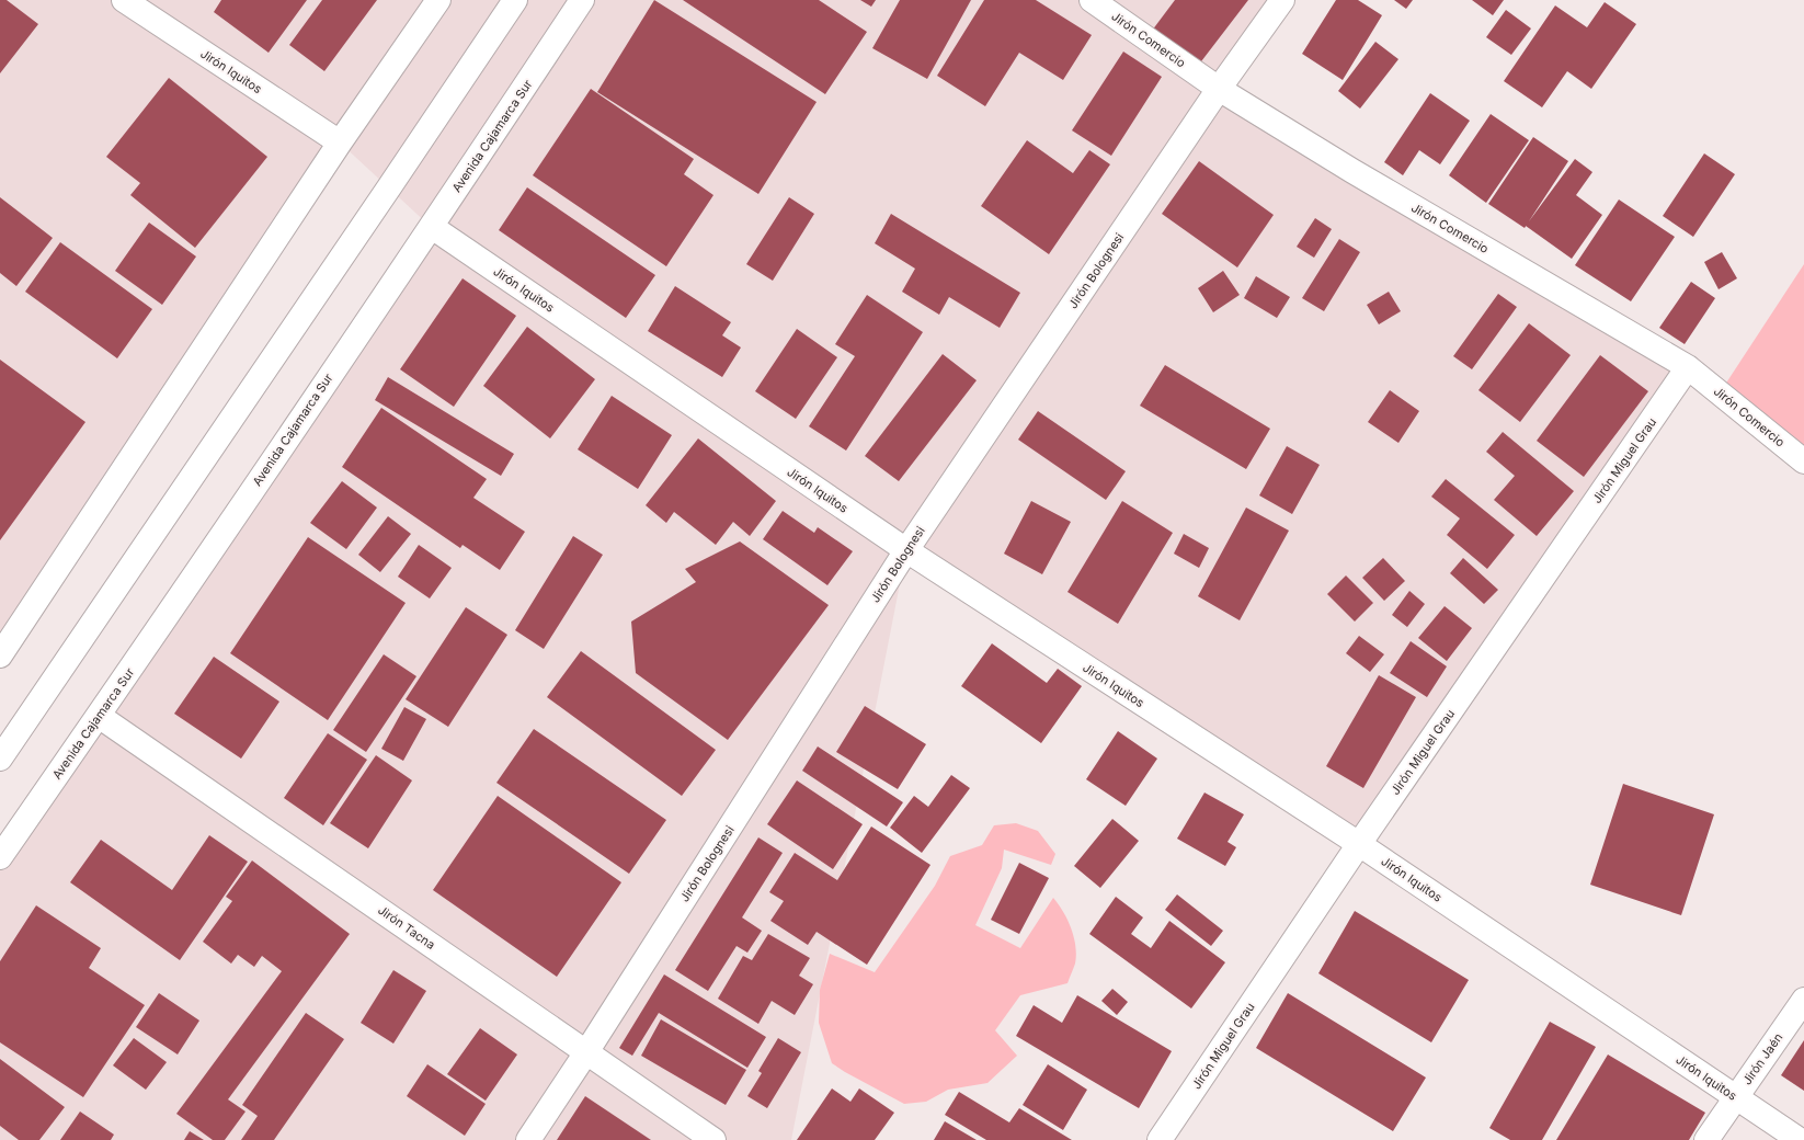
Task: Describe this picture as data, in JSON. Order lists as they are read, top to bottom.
{
  "streets": {
    "main road": [
      "Jirón Comercio",
      "Jirón Iquitos",
      "Avenida Cajamarca Sur",
      "Jirón Bolognesi",
      "Jirón Miguel Grau",
      "Jirón Tacna",
      "Jirón Jaén"
    ]
  },
  "crossings": [
    ["Jirón Comercio", "Jirón Bolognesi"],
    ["Jirón Comercio", "Jirón Miguel Grau"],
    ["Jirón Iquitos", "Avenida Cajamarca Sur"],
    ["Jirón Iquitos", "Jirón Bolognesi"],
    ["Jirón Iquitos", "Jirón Miguel Grau"],
    ["Avenida Cajamarca Sur", "Jirón Tacna"],
    ["Jirón Bolognesi", "Jirón Tacna"]
  ]
}
